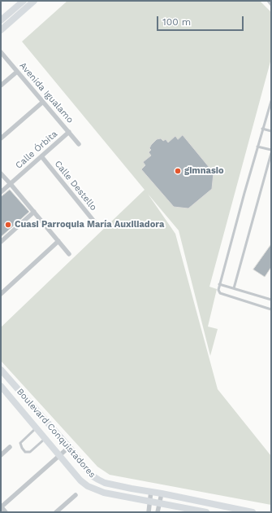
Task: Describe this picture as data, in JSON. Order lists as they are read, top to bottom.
{
  "streets": {
    "street": [
      "Avenida Igualamo",
      "Calle Órbita",
      "Calle Destello",
      "Boulevard Conquistadores"
    ]
  },
  "crossings": [
    ["Avenida Igualamo", "Calle Órbita"],
    ["Calle Órbita", "Calle Destello"]
  ],
  "places": ["gimnasio", "Cuasi Parroquia María Auxiliadora"],
  "scale_bar": "100 m"
}
